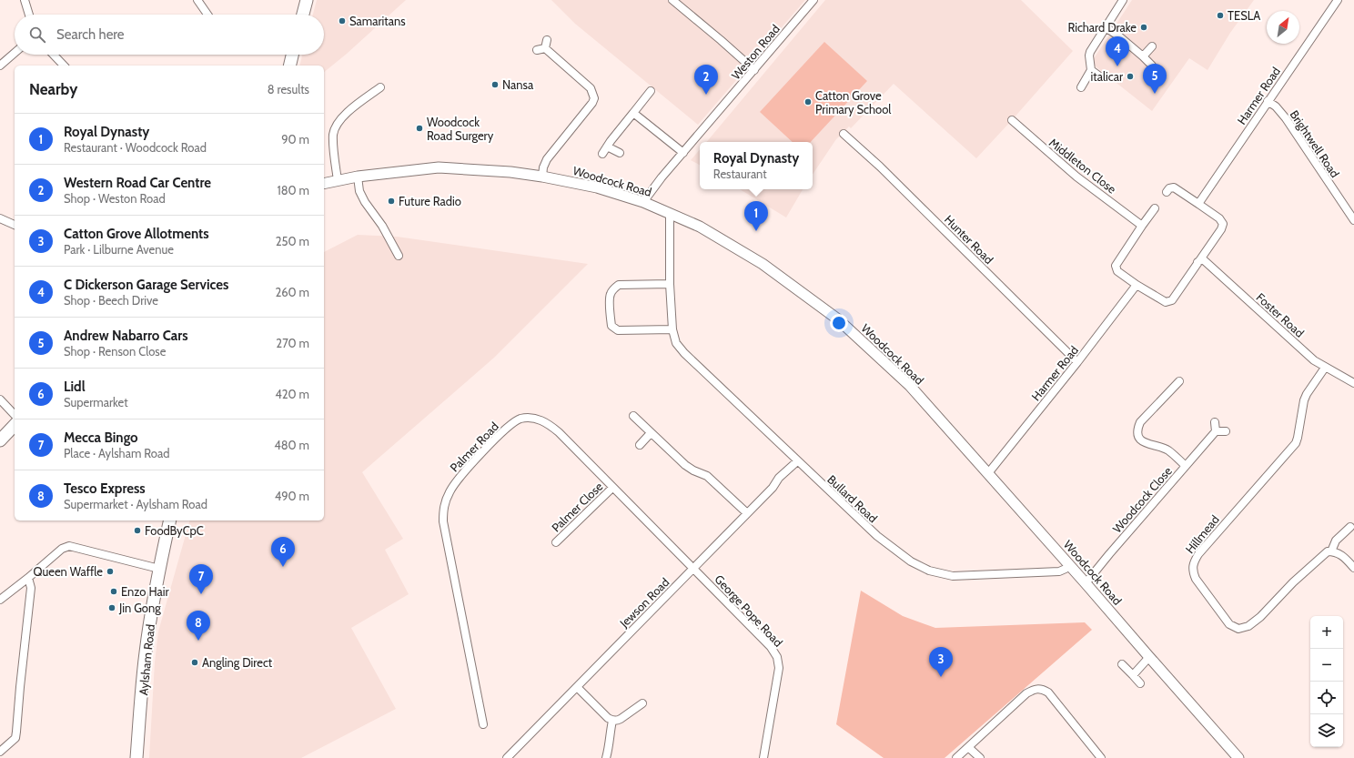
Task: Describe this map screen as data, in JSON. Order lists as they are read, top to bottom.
{
  "streets": {
    "main road": ["Aylsham Road"],
    "street": [
      "Weston Road",
      "Harmer Road",
      "Brightwell Road",
      "Middleton Close",
      "Woodcock Road",
      "Hunter Road",
      "Foster Road",
      "Palmer Road",
      "Bullard Road",
      "Woodcock Close",
      "Palmer Close",
      "Hillmead",
      "Jewson Road",
      "George Pope Road"
    ]
  },
  "crossings": [
    ["Weston Road", "Woodcock Road"],
    ["Harmer Road", "Brightwell Road"],
    ["Harmer Road", "Woodcock Road"],
    ["Harmer Road", "Hunter Road"],
    ["Woodcock Road", "Bullard Road"],
    ["Woodcock Road", "Woodcock Close"],
    ["Foster Road", "Hillmead"],
    ["Palmer Road", "Palmer Close"],
    ["Palmer Road", "Jewson Road"],
    ["Palmer Road", "George Pope Road"],
    ["Bullard Road", "Jewson Road"],
    ["Jewson Road", "George Pope Road"]
  ],
  "places": [
    "TESLA",
    "Samaritans",
    "Richard Drake",
    "italicar",
    "Nansa",
    "Catton Grove Primary School",
    "Woodcock Road Surgery",
    "Future Radio",
    "FoodByCpC",
    "Queen Waffle",
    "Enzo Hair",
    "Jin Gong",
    "Angling Direct"
  ],
  "north": "top right",
  "page": {
    "search": "Search here",
    "pins": [
      "4",
      "5",
      "2",
      "1",
      "6",
      "7",
      "8",
      "3"
    ],
    "heading": ["Nearby", "8 results"],
    "list": [
      {
        "mark": "1",
        "name": "Royal Dynasty",
        "note": "Restaurant · Woodcock Road",
        "value": "90 m"
      },
      {
        "mark": "2",
        "name": "Western Road Car Centre",
        "note": "Shop · Weston Road",
        "value": "180 m"
      },
      {
        "mark": "3",
        "name": "Catton Grove Allotments",
        "note": "Park · Lilburne Avenue",
        "value": "250 m"
      },
      {
        "mark": "4",
        "name": "C Dickerson Garage Services",
        "note": "Shop · Beech Drive",
        "value": "260 m"
      },
      {
        "mark": "5",
        "name": "Andrew Nabarro Cars",
        "note": "Shop · Renson Close",
        "value": "270 m"
      },
      {
        "mark": "6",
        "name": "Lidl",
        "note": "Supermarket",
        "value": "420 m"
      },
      {
        "mark": "7",
        "name": "Mecca Bingo",
        "note": "Place · Aylsham Road",
        "value": "480 m"
      },
      {
        "mark": "8",
        "name": "Tesco Express",
        "note": "Supermarket · Aylsham Road",
        "value": "490 m"
      }
    ],
    "popup": ["Royal Dynasty", "Restaurant"],
    "map_buttons": ["+", "−"]
  }
}
